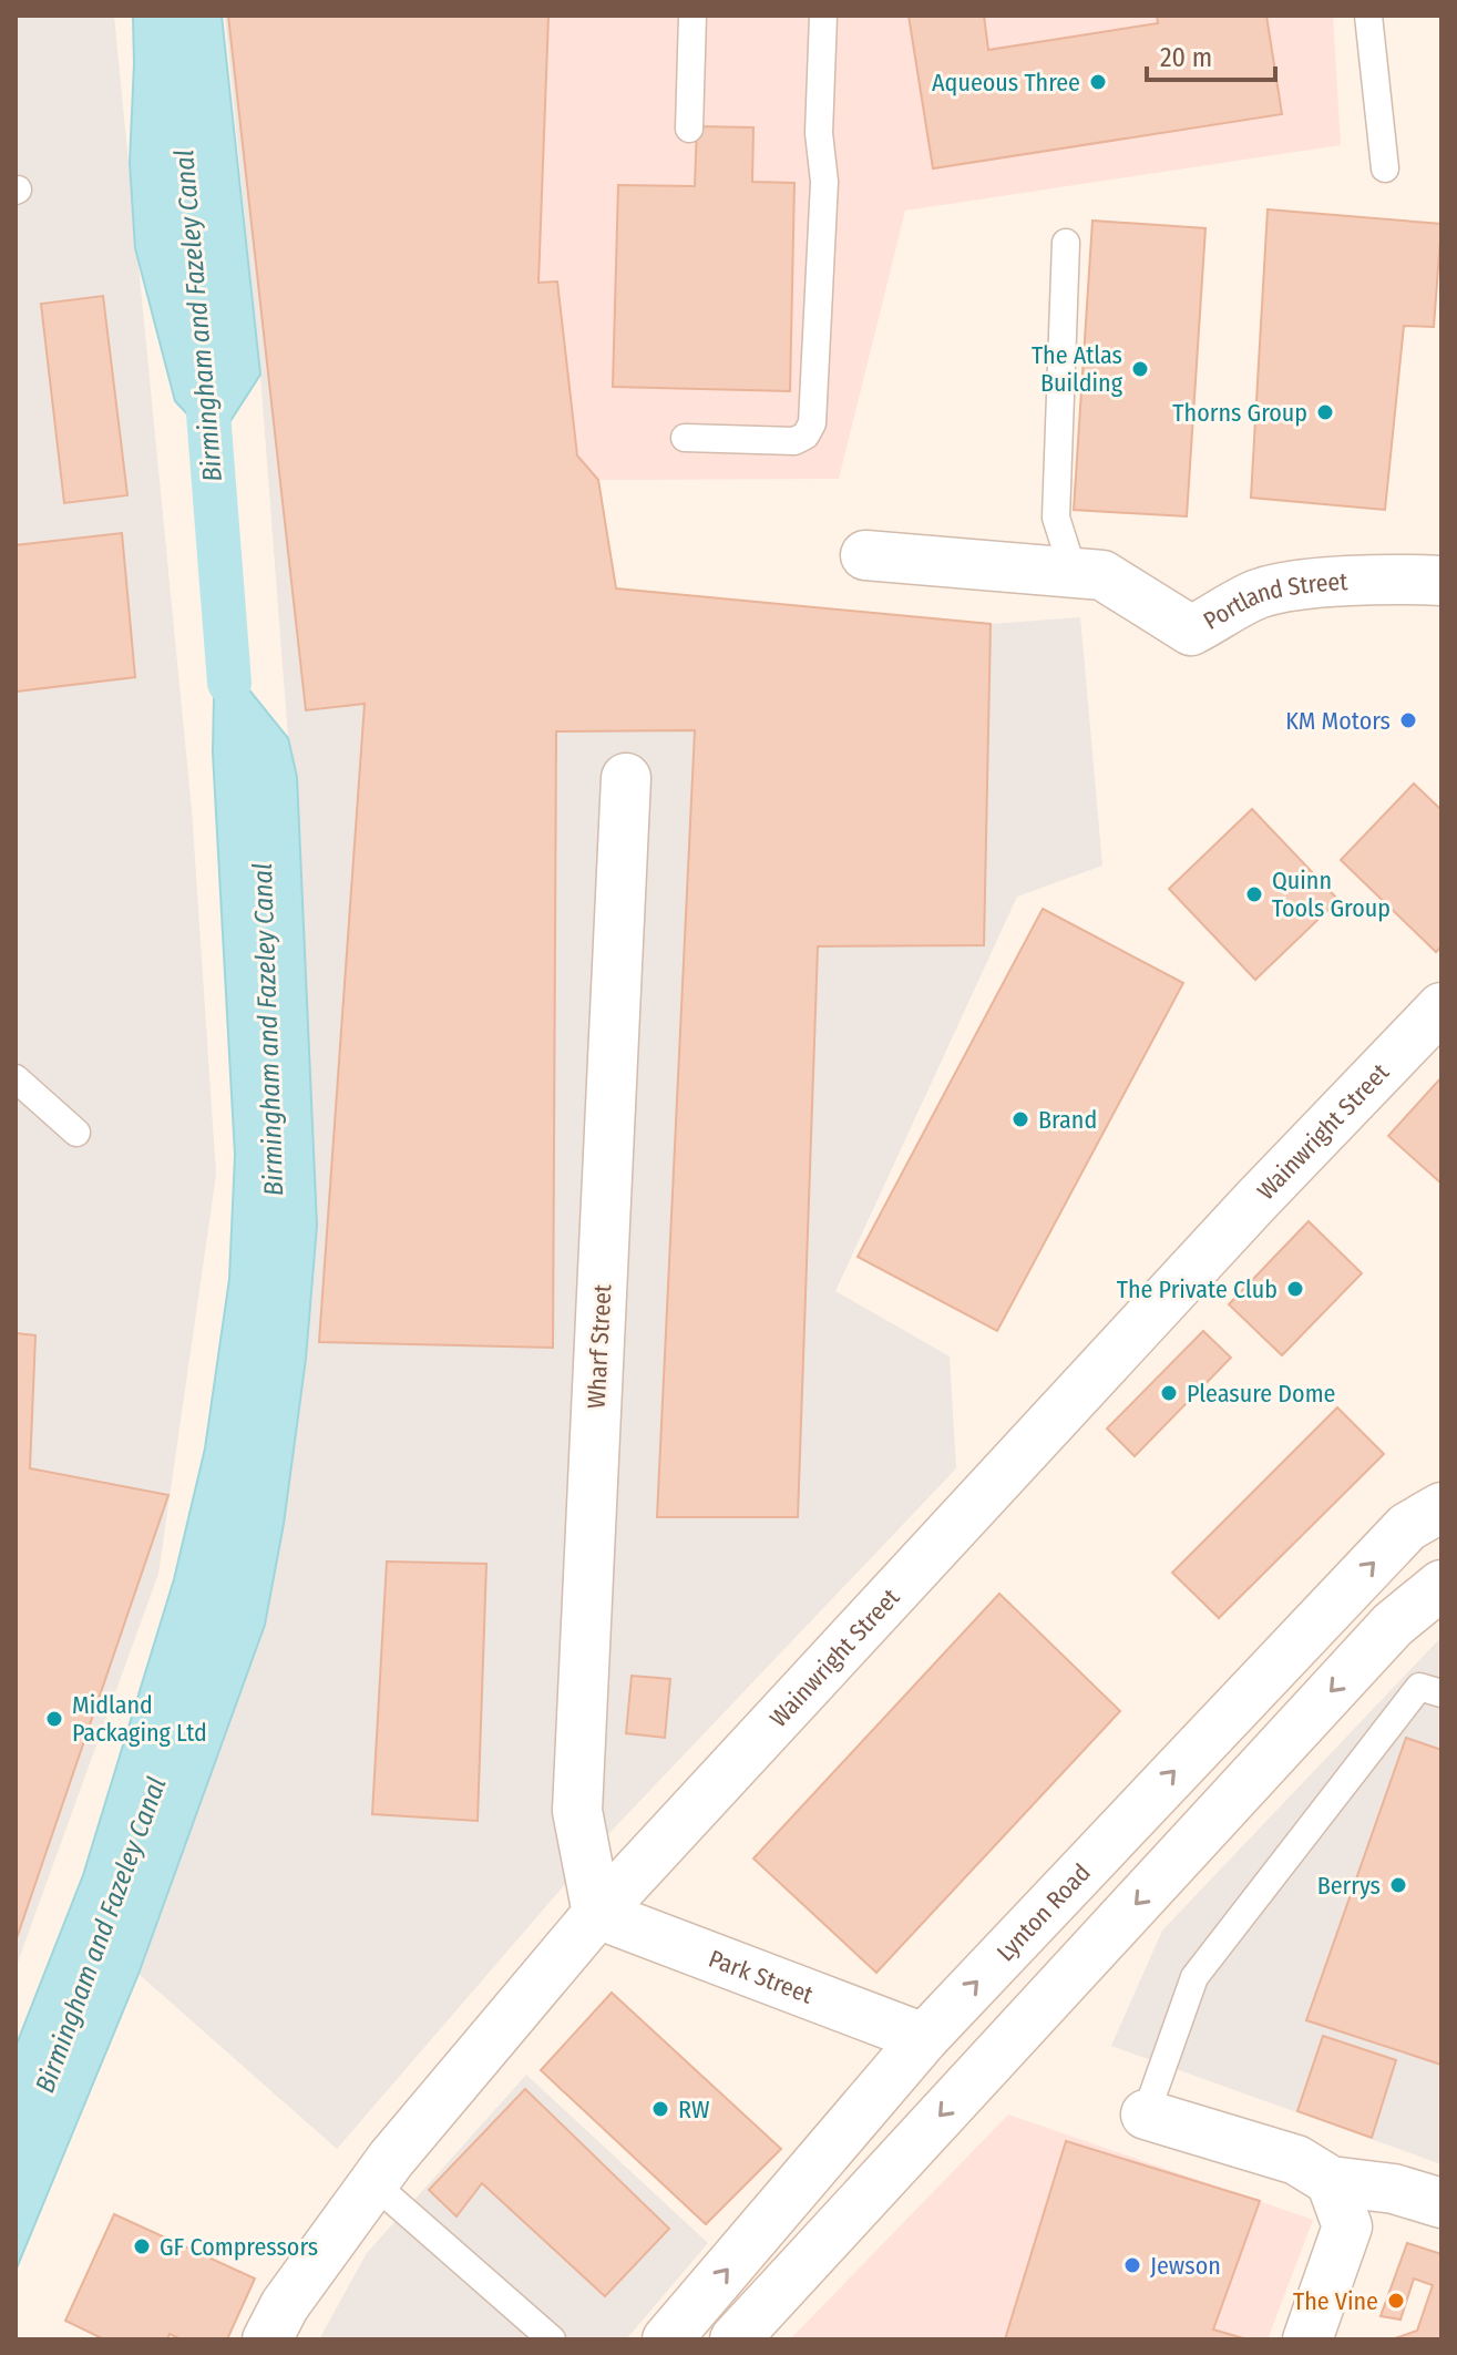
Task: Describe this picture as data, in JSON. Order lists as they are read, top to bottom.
{
  "streets": {
    "street": [
      "Portland Street",
      "Wainwright Street",
      "Wharf Street",
      "Lynton Road",
      "Park Street"
    ]
  },
  "crossings": [
    ["Wainwright Street", "Wharf Street"],
    ["Wainwright Street", "Park Street"],
    ["Wharf Street", "Park Street"],
    ["Lynton Road", "Park Street"]
  ],
  "water": ["Birmingham and Fazeley Canal"],
  "places": [
    "Aqueous Three",
    "The Atlas Building",
    "Thorns Group",
    "KM Motors",
    "Quinn Tools Group",
    "Brand",
    "The Private Club",
    "Pleasure Dome",
    "Midland Packaging Ltd",
    "Berrys",
    "RW",
    "GF Compressors",
    "Jewson",
    "The Vine"
  ],
  "scale_bar": "20 m"
}
